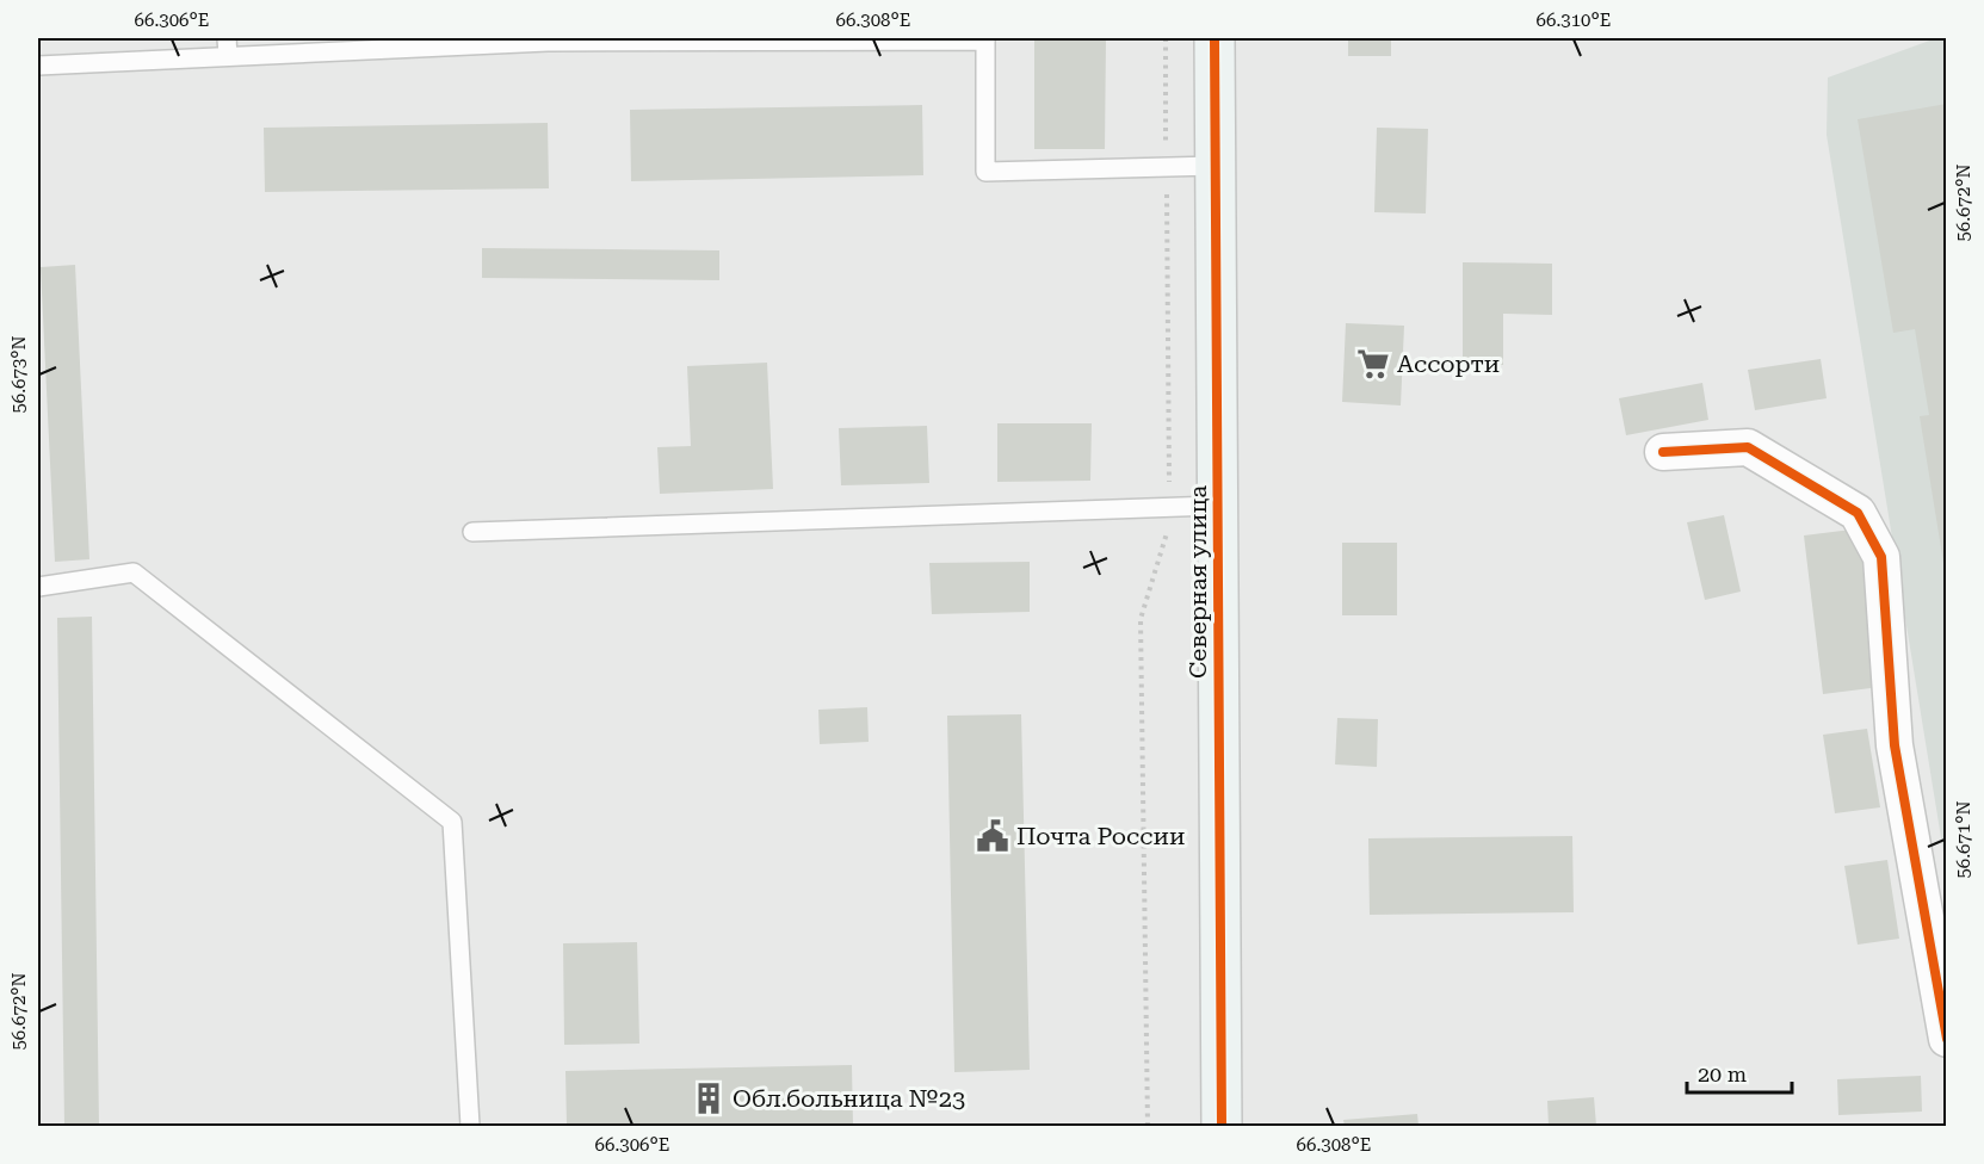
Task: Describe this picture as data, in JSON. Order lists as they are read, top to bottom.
{
  "streets": {
    "street": ["Северная улица"]
  },
  "places": {
    "supermarket": ["Ассорти"],
    "public building": ["Почта России"],
    "building": ["Обл.больница №23"]
  },
  "scale_bar": "20 m",
  "coordinates": [
    "66.306°E",
    "66.308°E",
    "66.310°E",
    "56.672°N",
    "56.673°N",
    "56.671°N"
  ]
}
